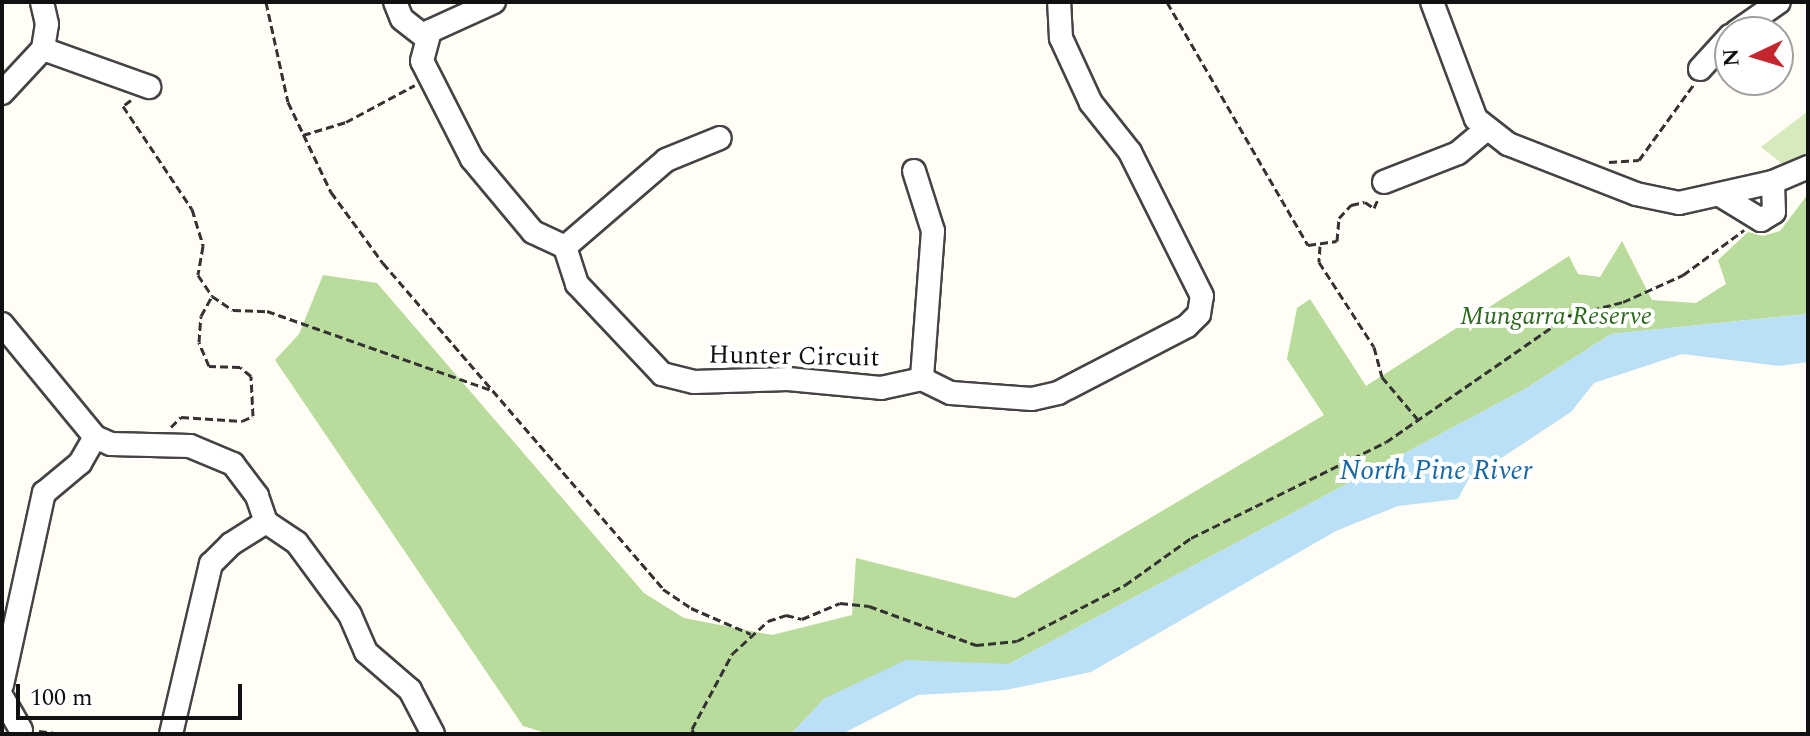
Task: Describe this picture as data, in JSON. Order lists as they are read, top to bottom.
{
  "streets": {
    "street": ["Hunter Circuit"]
  },
  "water": ["North Pine River"],
  "parks": ["Mungarra Reserve"],
  "scale_bar": "100 m",
  "north": "left"
}
